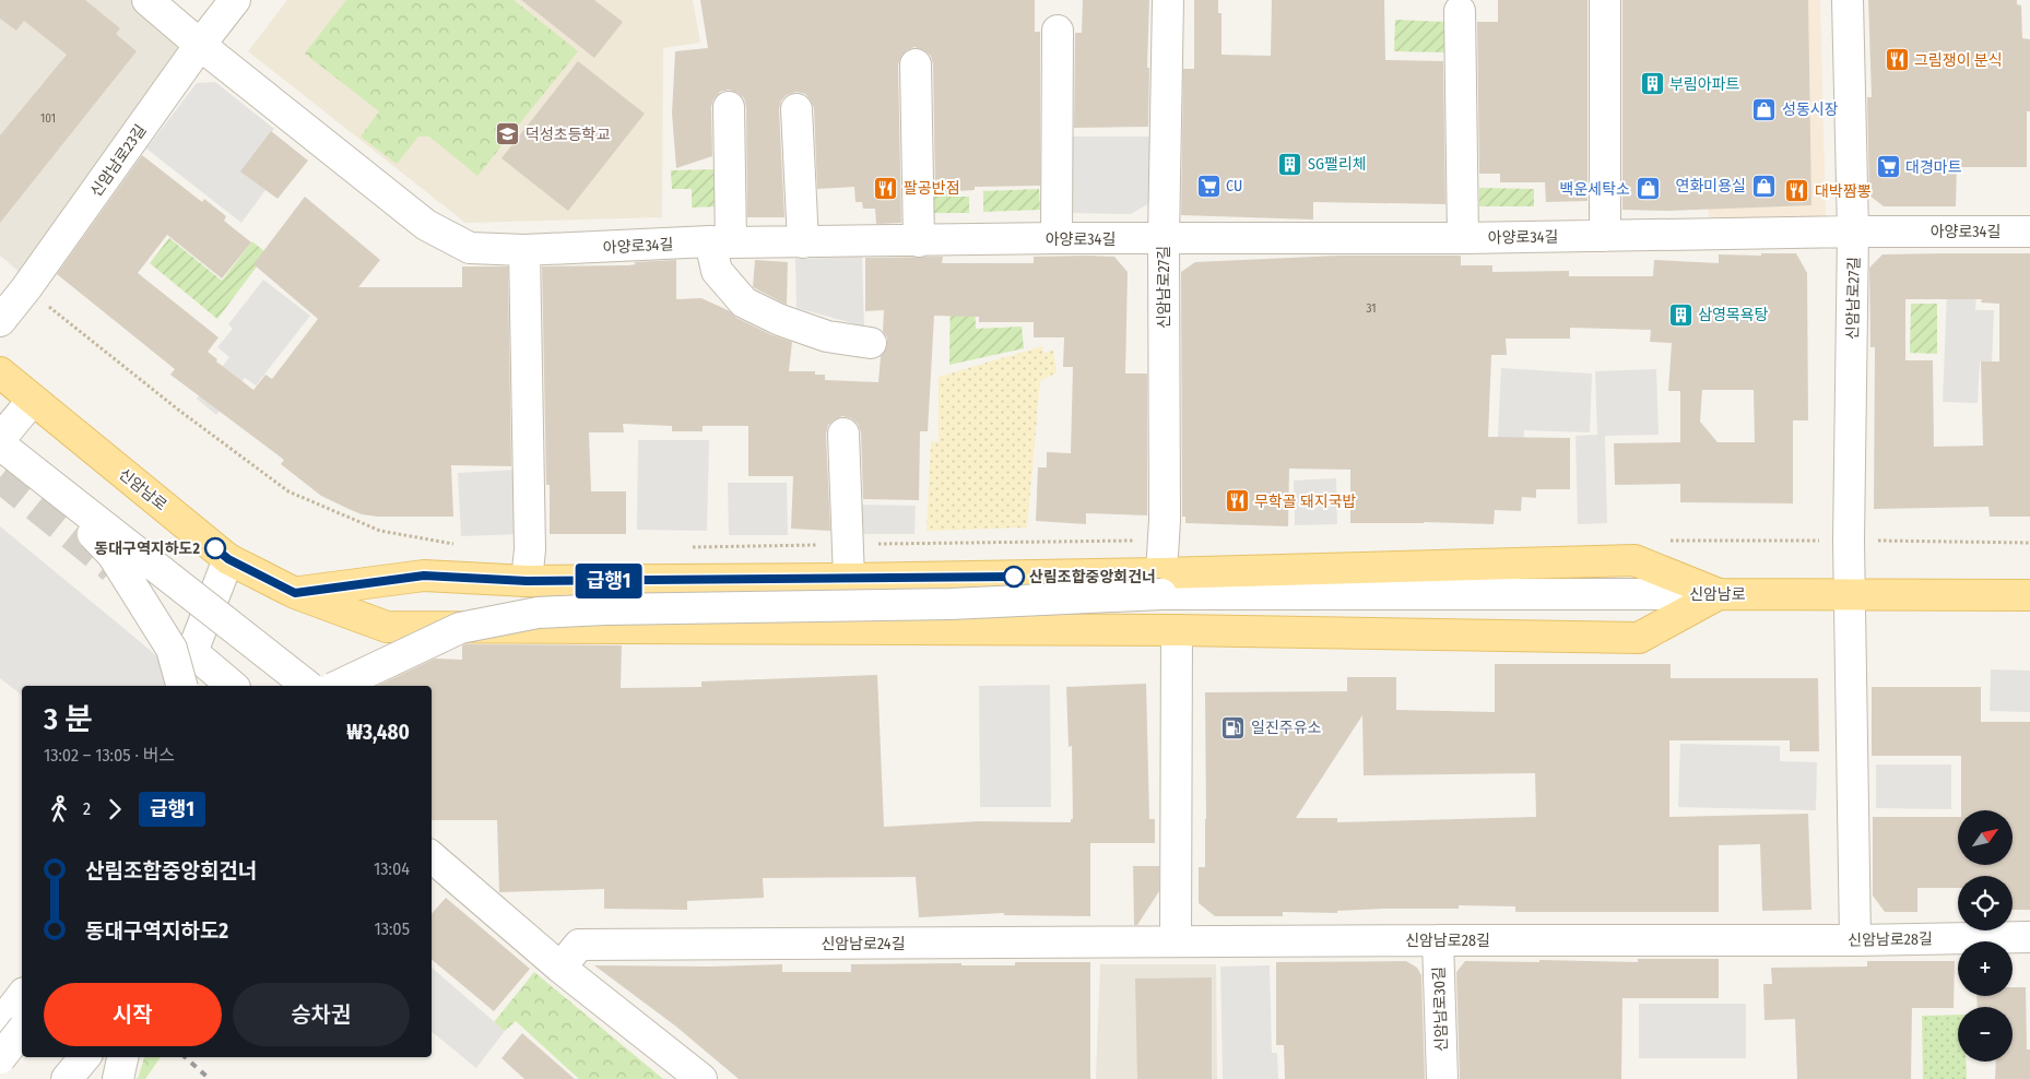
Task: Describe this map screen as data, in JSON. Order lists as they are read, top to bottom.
{
  "streets": {
    "main road": ["신암남로"],
    "street": [
      "신암남로23길",
      "아양로34길",
      "신암남로27길",
      "신암남로28길",
      "신암남로24길",
      "신암남로30길"
    ]
  },
  "crossings": [
    ["신암남로23길", "아양로34길"],
    ["아양로34길", "신암남로27길"],
    ["신암남로27길", "신암남로"],
    ["신암남로27길", "신암남로28길"],
    ["신암남로28길", "신암남로24길"],
    ["신암남로28길", "신암남로30길"]
  ],
  "places": {
    "restaurant": [
      "그림쟁이 분식",
      "팔공반점",
      "대박짬뽕",
      "무학골 돼지국밥"
    ],
    "building": ["부림아파트", "SG팰리체", "삼영목욕탕"],
    "shop": ["성동시장", "연화미용실", "백운세탁소"],
    "school or university": ["덕성초등학교"],
    "supermarket": ["대경마트", "CU"],
    "other": ["동대구역지하도2", "산림조합중앙회건너"],
    "fuel station": ["일진주유소"]
  },
  "lines": ["bus line 급행1"],
  "house_numbers": ["101", "31"],
  "north": "top right",
  "page": {
    "on_map": "급행1",
    "heading": ["3 분", "13:02 – 13:05 · 버스", "₩3,480"],
    "legs": ["2", "급행1"],
    "map_buttons": ["+", "−"],
    "list": [
      {
        "name": "산림조합중앙회건너",
        "value": "13:04"
      },
      {
        "name": "동대구역지하도2",
        "value": "13:05"
      }
    ],
    "buttons": ["시작", "승차권"]
  }
}
